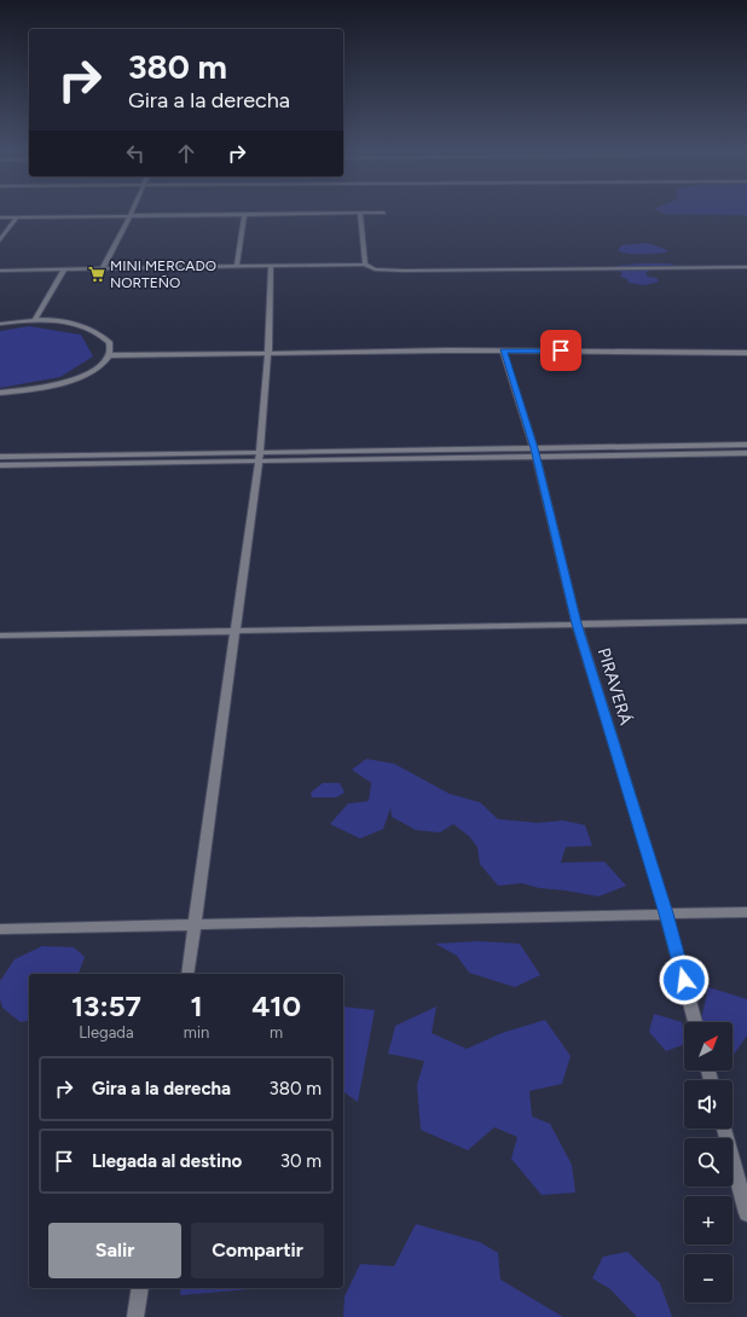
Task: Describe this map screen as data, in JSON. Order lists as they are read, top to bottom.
{
  "streets": {
    "street": ["PIRAVERÁ"]
  },
  "places": {
    "supermarket": ["MINI MERCADO NORTEÑO"]
  },
  "north": "top right",
  "page": {
    "turn": ["380 m", "Gira a la derecha"],
    "eta": [
      "13:57",
      "Llegada",
      "1",
      "min",
      "410",
      "m"
    ],
    "map_buttons": ["+", "−"],
    "list": [
      {
        "name": "Gira a la derecha",
        "value": "380 m"
      },
      {
        "name": "Llegada al destino",
        "value": "30 m"
      }
    ],
    "buttons": ["Salir", "Compartir"]
  }
}
